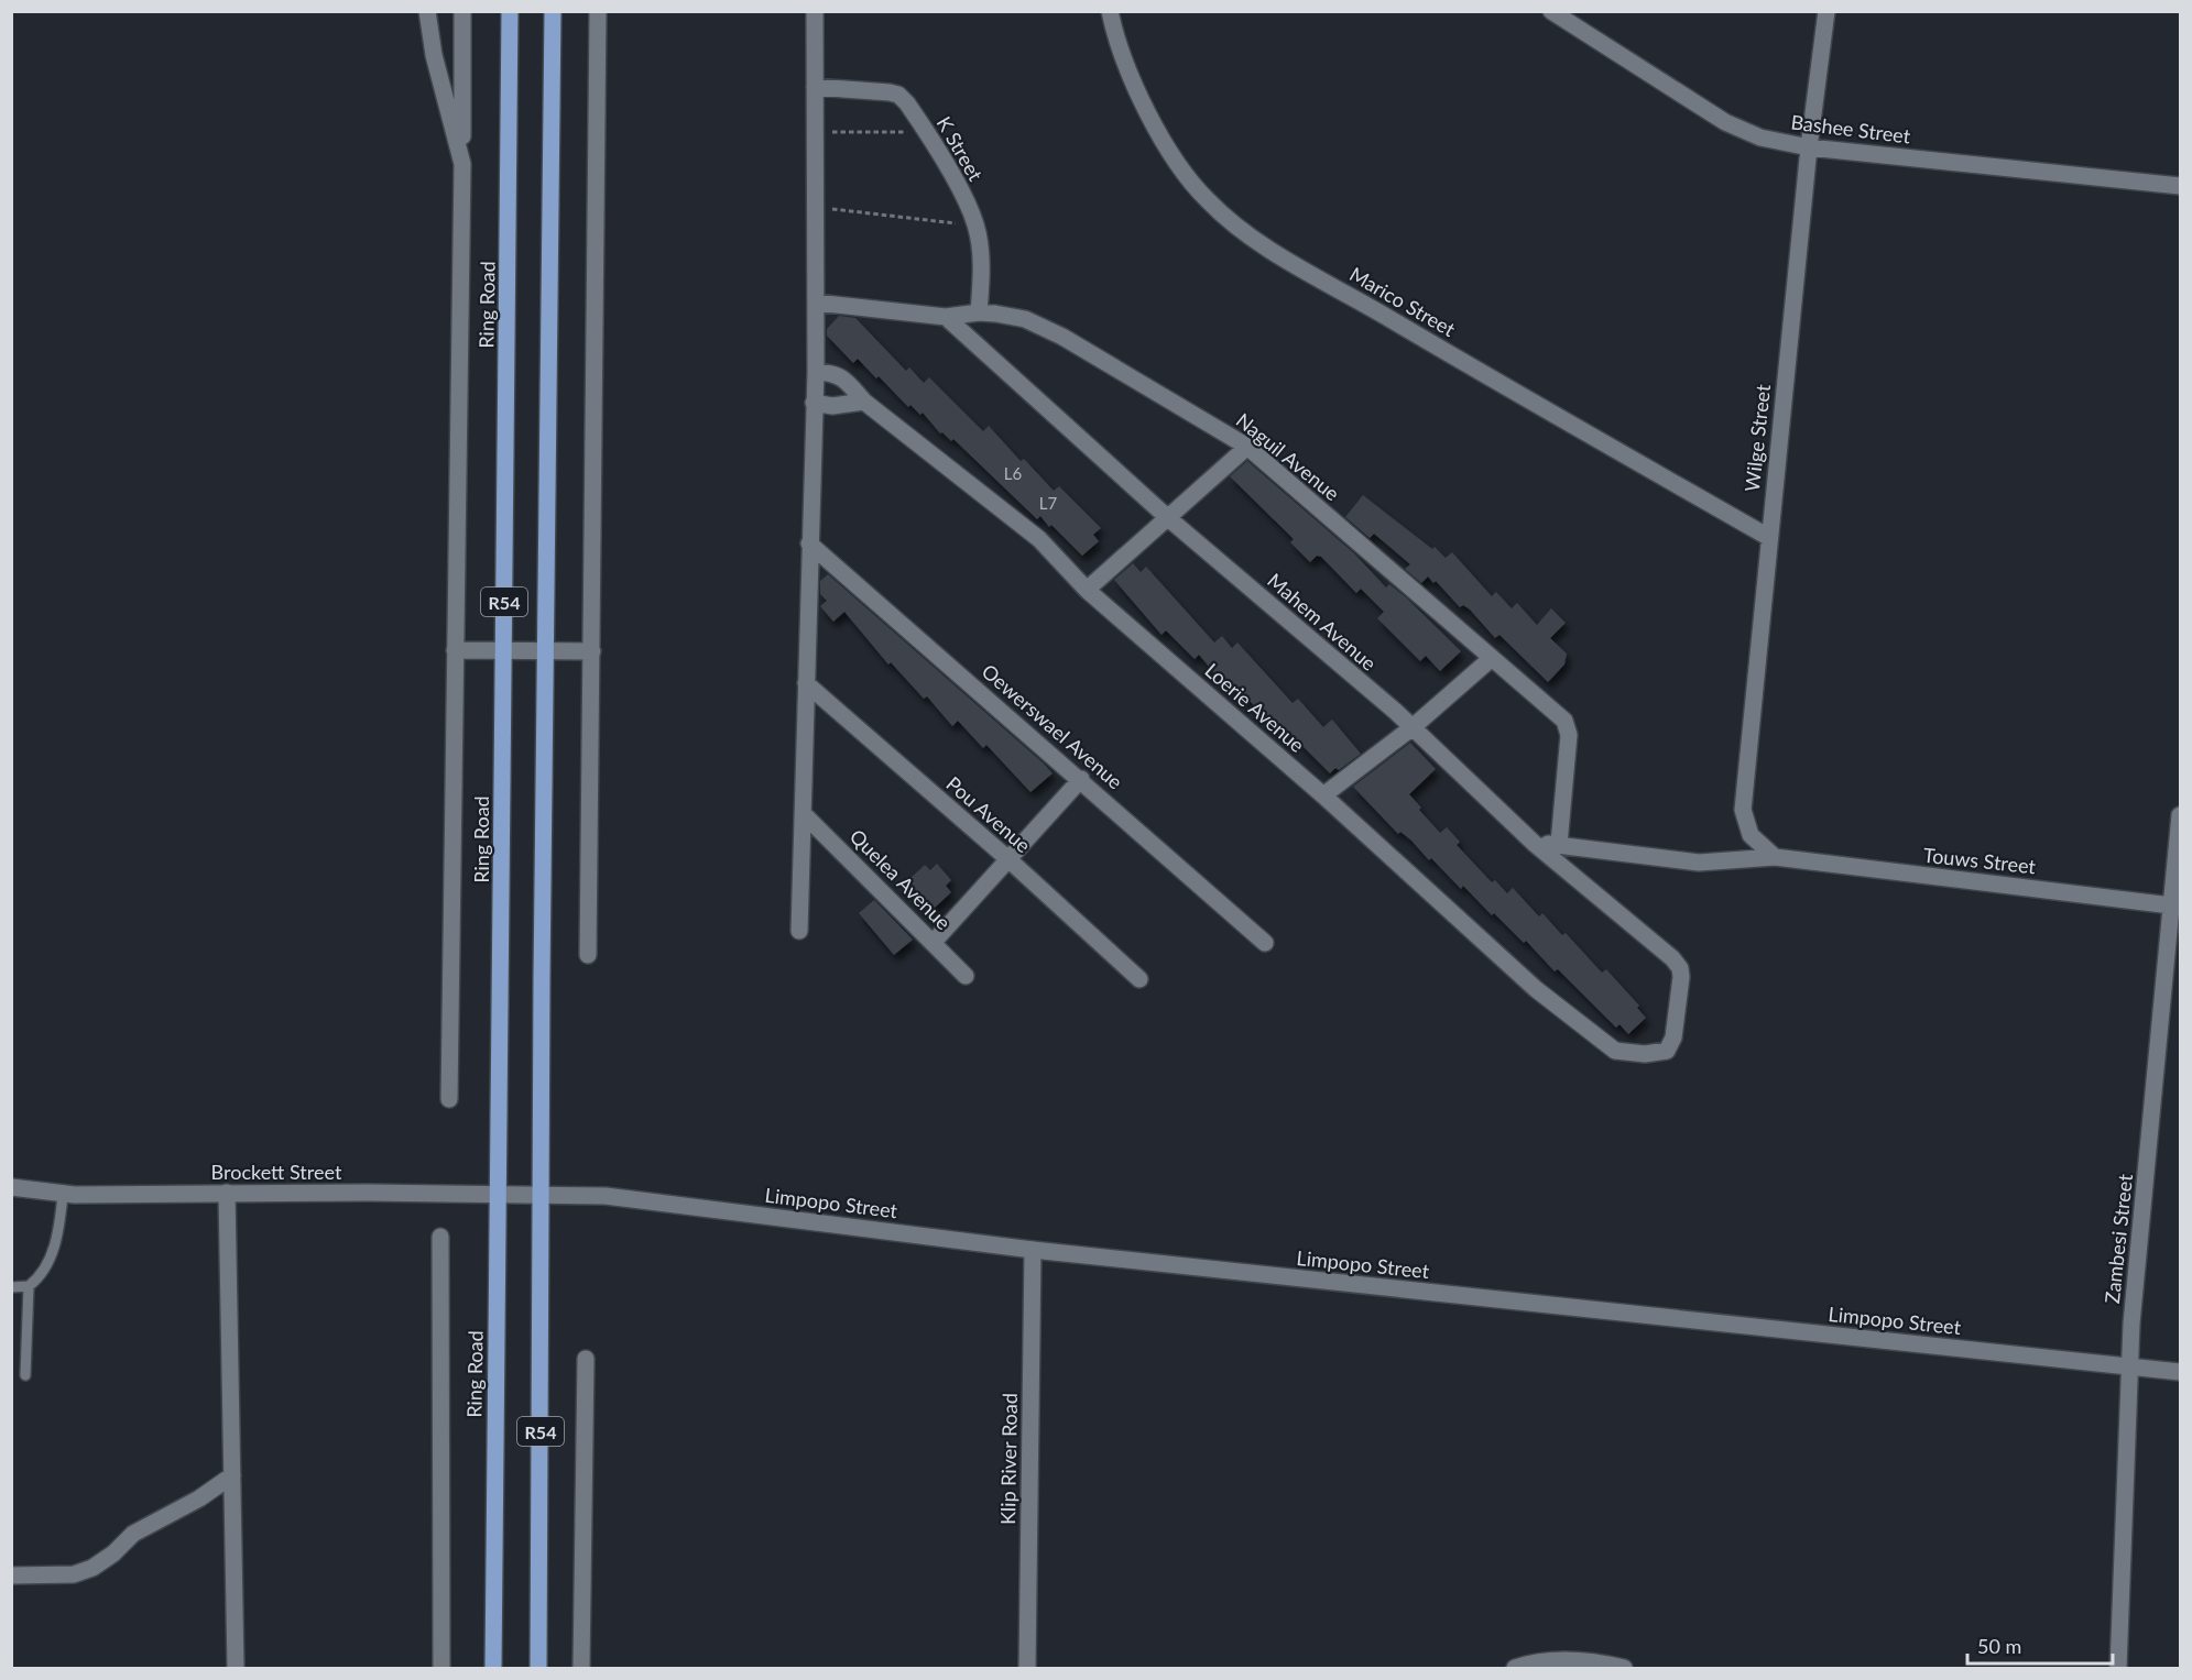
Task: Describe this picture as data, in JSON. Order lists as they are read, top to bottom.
{
  "streets": {
    "main road": ["Ring Road", "R54"],
    "street": [
      "Bashee Street",
      "K Street",
      "Marico Street",
      "Wilge Street",
      "Naguil Avenue",
      "Mahem Avenue",
      "Loerie Avenue",
      "Oewerswael Avenue",
      "Pou Avenue",
      "Touws Street",
      "Quelea Avenue",
      "Brockett Street",
      "Limpopo Street",
      "Zambesi Street",
      "Klip River Road"
    ]
  },
  "crossings": [
    ["Bashee Street", "Wilge Street"],
    ["K Street", "Naguil Avenue"],
    ["Marico Street", "Wilge Street"],
    ["Ring Road", "Brockett Street"],
    ["Wilge Street", "Touws Street"],
    ["Naguil Avenue", "Mahem Avenue"],
    ["Naguil Avenue", "Touws Street"],
    ["R54", "Brockett Street"],
    ["R54", "Limpopo Street"],
    ["Mahem Avenue", "Loerie Avenue"],
    ["Mahem Avenue", "Touws Street"],
    ["Touws Street", "Zambesi Street"],
    ["Brockett Street", "Limpopo Street"],
    ["Limpopo Street", "Zambesi Street"],
    ["Limpopo Street", "Klip River Road"]
  ],
  "house_numbers": ["L6", "L7"],
  "scale_bar": "50 m"
}
